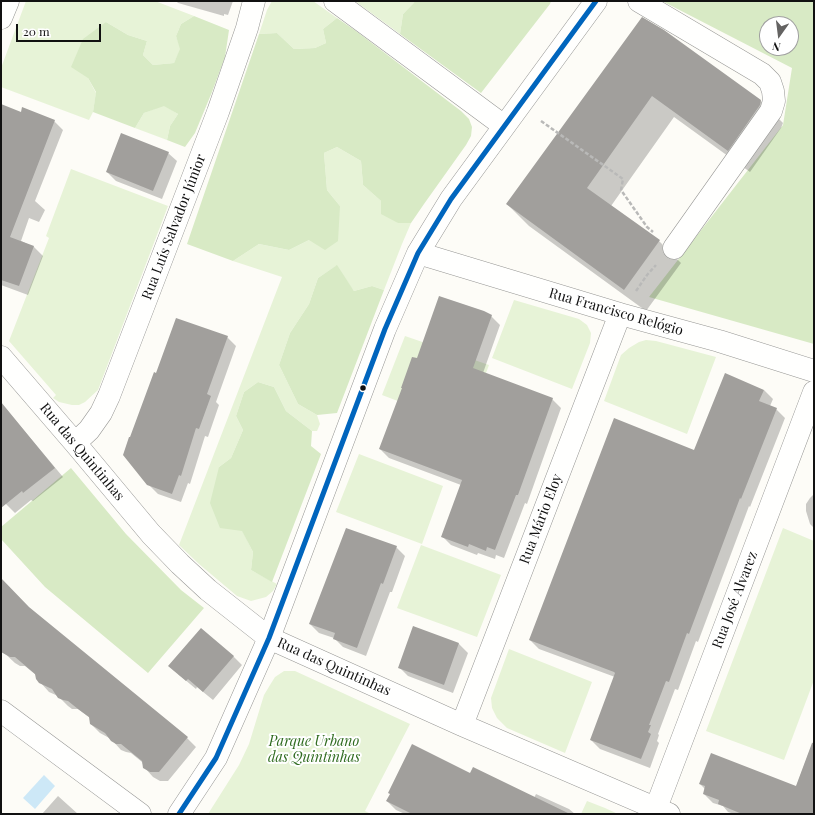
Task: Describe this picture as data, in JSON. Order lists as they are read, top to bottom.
{
  "streets": {
    "street": [
      "Rua Luís Salvador Júnior",
      "Rua Francisco Relógio",
      "Rua das Quintinhas",
      "Rua Mário Eloy",
      "Rua José Alvarez"
    ]
  },
  "crossings": [
    ["Rua Luís Salvador Júnior", "Rua das Quintinhas"],
    ["Rua Francisco Relógio", "Rua Mário Eloy"],
    ["Rua das Quintinhas", "Rua Mário Eloy"],
    ["Rua das Quintinhas", "Rua José Alvarez"]
  ],
  "parks": ["Parque Urbano das Quintinhas"],
  "scale_bar": "20 m",
  "north": "bottom"
}
